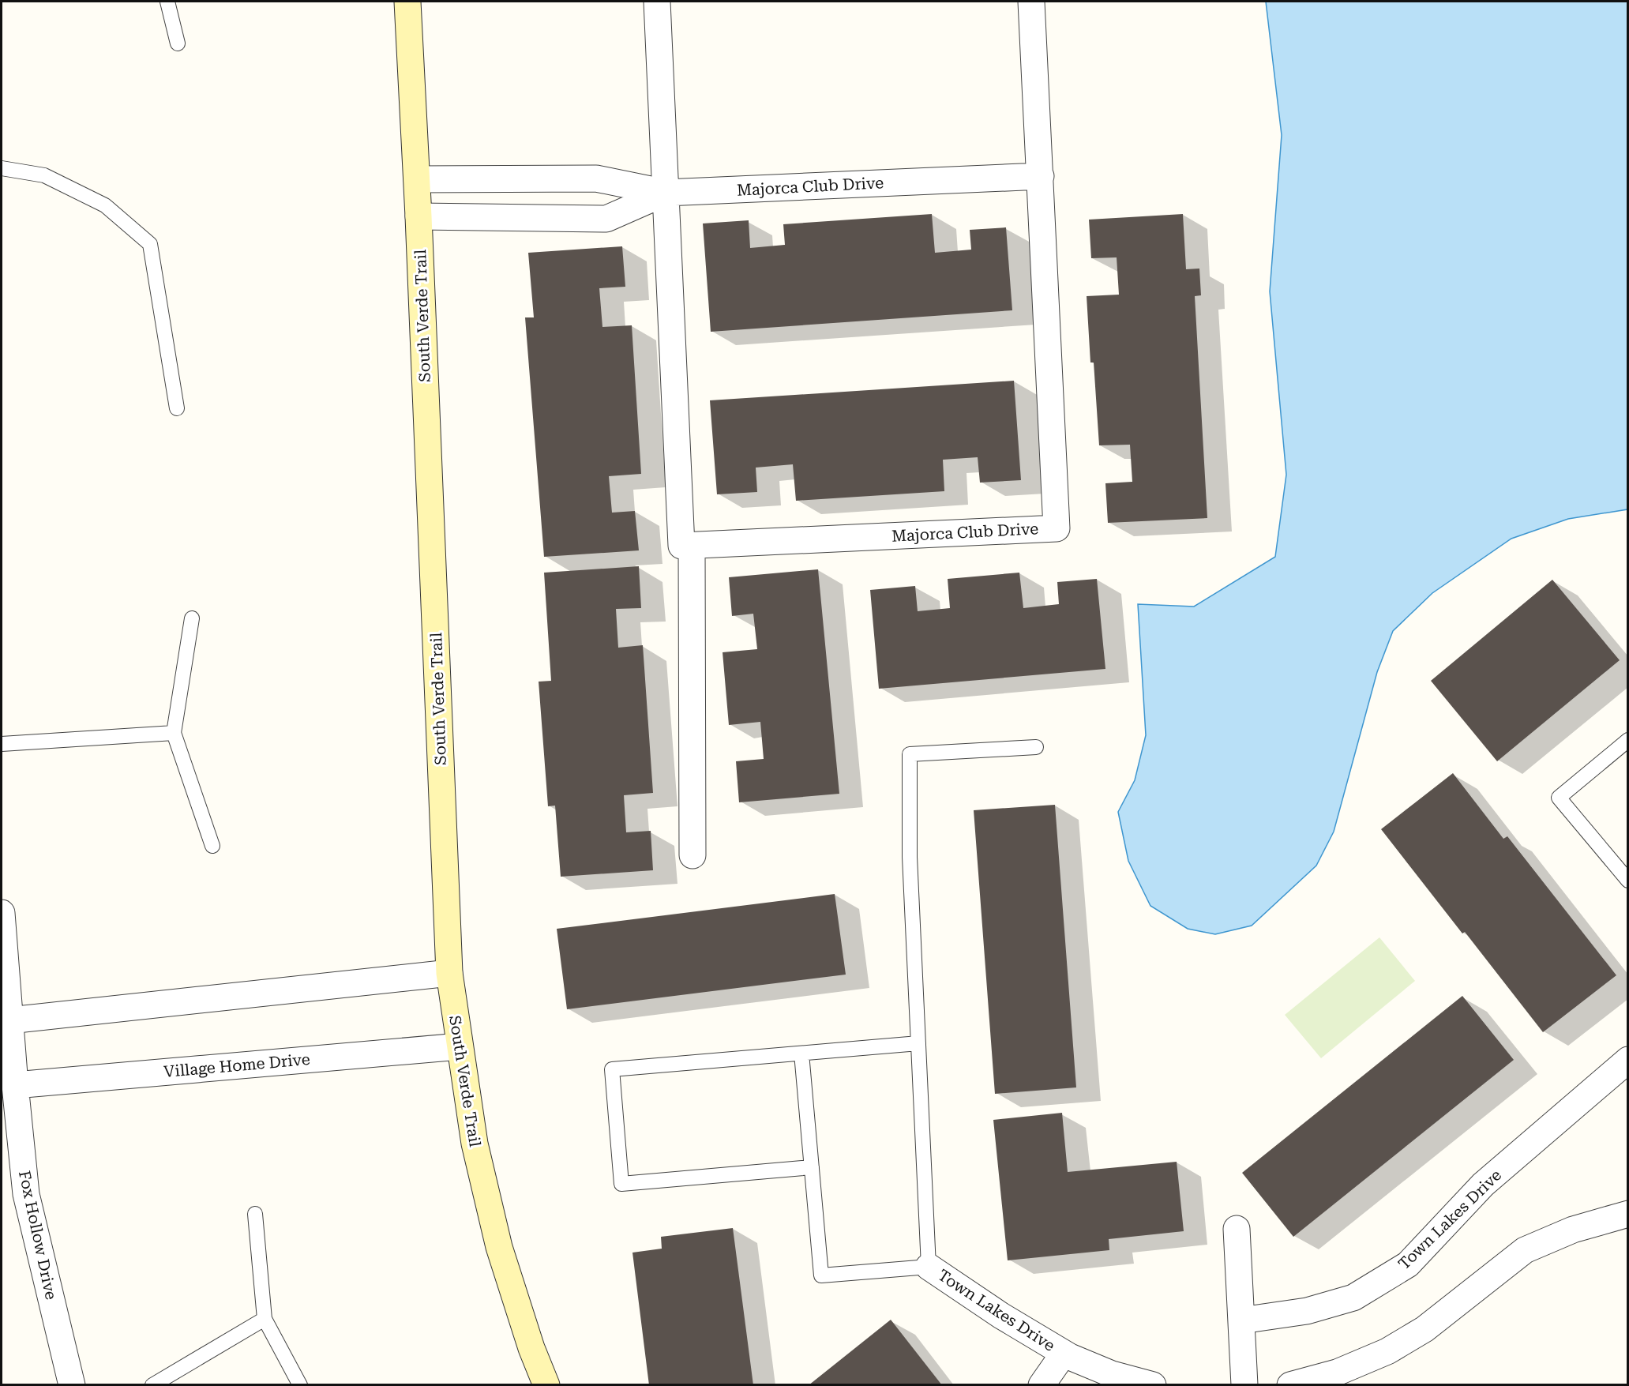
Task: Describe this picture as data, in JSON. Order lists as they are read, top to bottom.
{
  "streets": {
    "street": [
      "Majorca Club Drive",
      "South Verde Trail",
      "Village Home Drive",
      "Town Lakes Drive",
      "Fox Hollow Drive"
    ]
  },
  "crossings": [
    ["Majorca Club Drive", "South Verde Trail"],
    ["South Verde Trail", "Village Home Drive"],
    ["Village Home Drive", "Fox Hollow Drive"]
  ]
}
